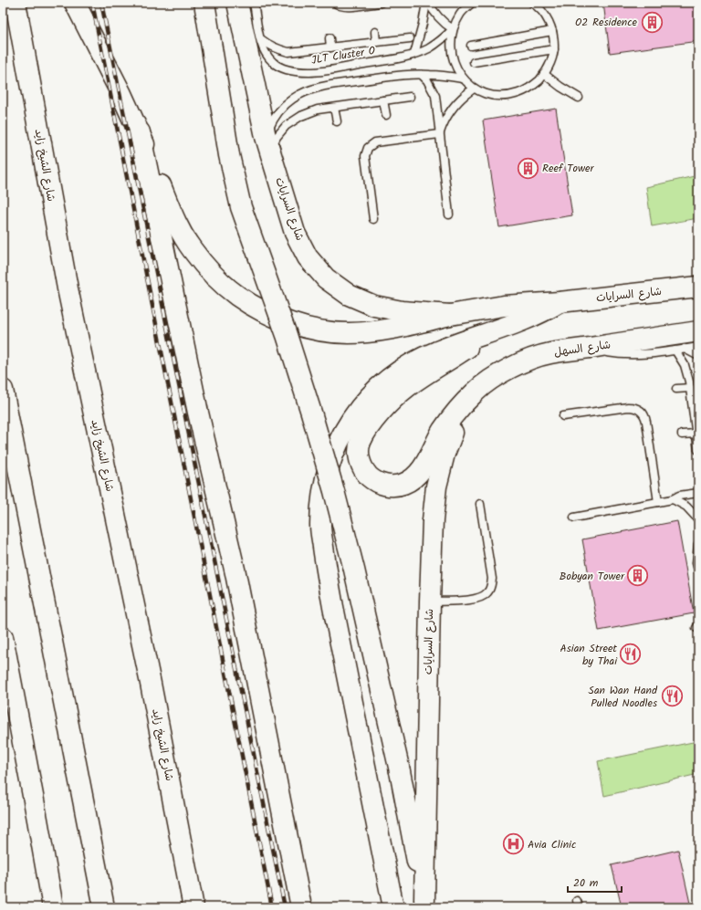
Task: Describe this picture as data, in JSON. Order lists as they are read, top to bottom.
{
  "streets": {
    "main road": ["شارع الشيخ زايد", "شارع السرايات", "شارع السهل"],
    "lane": ["JLT Cluster O"]
  },
  "crossings": [
    ["شارع السرايات", "شارع السهل"]
  ],
  "places": {
    "building": ["O2 Residence", "Reef Tower", "Bobyan Tower"],
    "restaurant": ["Asian Street by Thai", "San Wan Hand Pulled Noodles"],
    "hospital": ["Avia Clinic"]
  },
  "scale_bar": "20 m"
}
